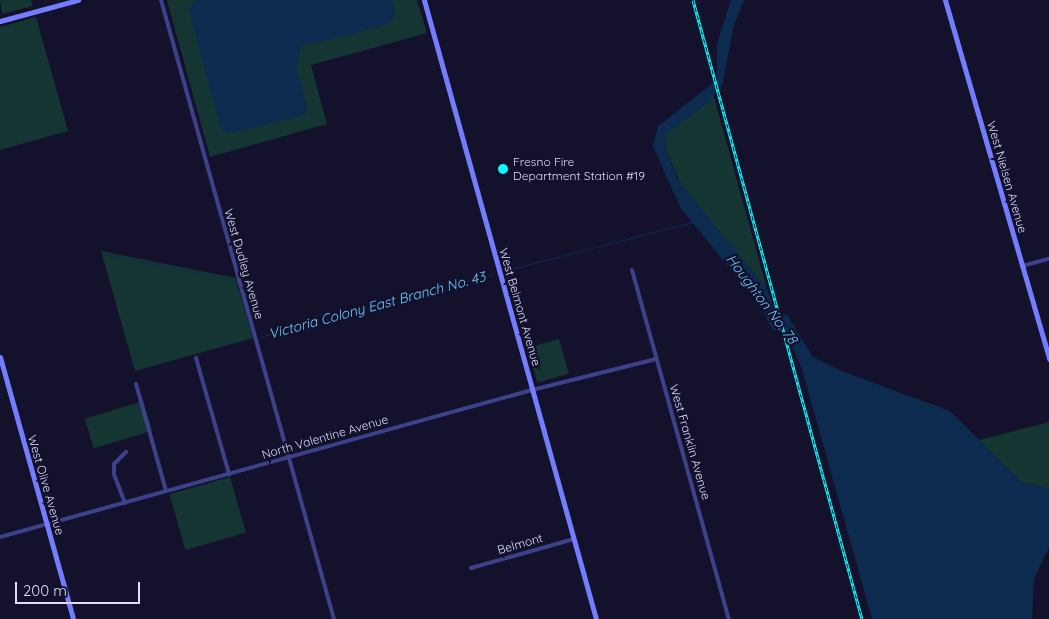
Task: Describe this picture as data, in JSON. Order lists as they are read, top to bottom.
{
  "streets": {
    "street": [
      "West Nielsen Avenue",
      "West Dudley Avenue",
      "West Belmont Avenue",
      "North Valentine Avenue",
      "West Franklin Avenue",
      "West Olive Avenue",
      "Belmont"
    ]
  },
  "crossings": [
    ["West Dudley Avenue", "North Valentine Avenue"],
    ["West Belmont Avenue", "North Valentine Avenue"],
    ["West Belmont Avenue", "Belmont"],
    ["North Valentine Avenue", "West Franklin Avenue"],
    ["North Valentine Avenue", "West Olive Avenue"]
  ],
  "water": ["Houghton No. 78", "Victoria Colony East Branch No. 43"],
  "places": ["Fresno Fire Department Station #19"],
  "scale_bar": "200 m"
}
